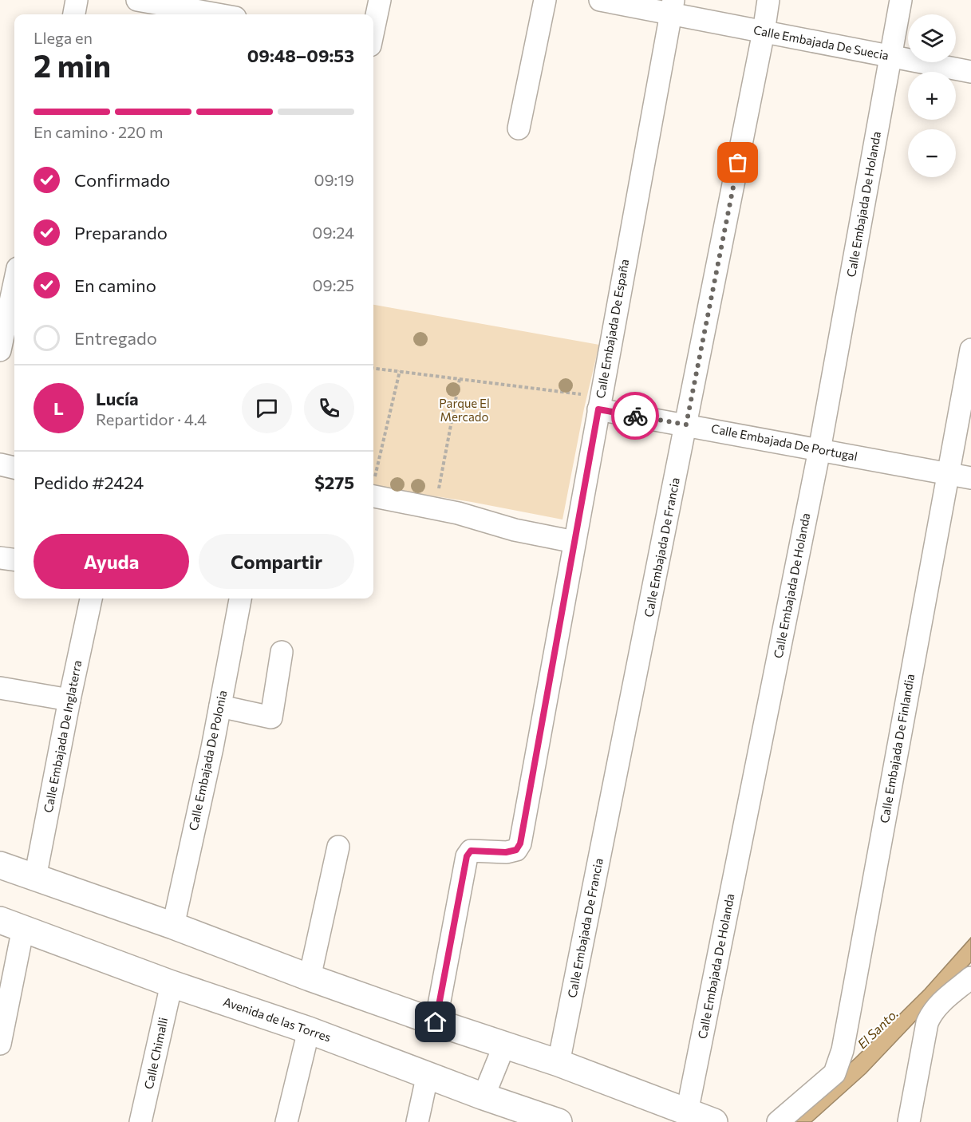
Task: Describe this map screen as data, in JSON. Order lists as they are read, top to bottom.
{
  "streets": {
    "main road": ["Avenida de las Torres"],
    "street": [
      "Calle Embajada De Suecia",
      "Calle Embajada De Holanda",
      "Calle Embajada De España",
      "Calle Embajada De Portugal",
      "Calle Embajada De Francia",
      "Calle Embajada De Inglaterra",
      "Calle Embajada De Finlandia",
      "Calle Embajada De Polonia",
      "Calle Chimalli"
    ]
  },
  "crossings": [
    ["Calle Embajada De Suecia", "Calle Embajada De Holanda"],
    ["Calle Embajada De Suecia", "Calle Embajada De España"],
    ["Calle Embajada De Suecia", "Calle Embajada De Francia"],
    ["Calle Embajada De Holanda", "Calle Embajada De Portugal"],
    ["Calle Embajada De España", "Calle Embajada De Portugal"],
    ["Calle Embajada De Portugal", "Calle Embajada De Francia"],
    ["Calle Embajada De Portugal", "Calle Embajada De Finlandia"],
    ["Avenida de las Torres", "Calle Chimalli"]
  ],
  "water": ["El Santo."],
  "parks": ["Parque El Mercado"],
  "page": {
    "map_buttons": ["+", "−"],
    "heading": ["2 min", "Llega en", "09:48–09:53"],
    "panel": [
      "Lucía",
      "Repartidor · 4.4",
      "Pedido #2424",
      "$275"
    ],
    "bar": "En camino · 220 m",
    "list": [
      ["Confirmado", "09:19"],
      ["Preparando", "09:24"],
      ["En camino", "09:25"],
      "Entregado"
    ],
    "round": "L",
    "buttons": ["Ayuda", "Compartir"]
  }
}
